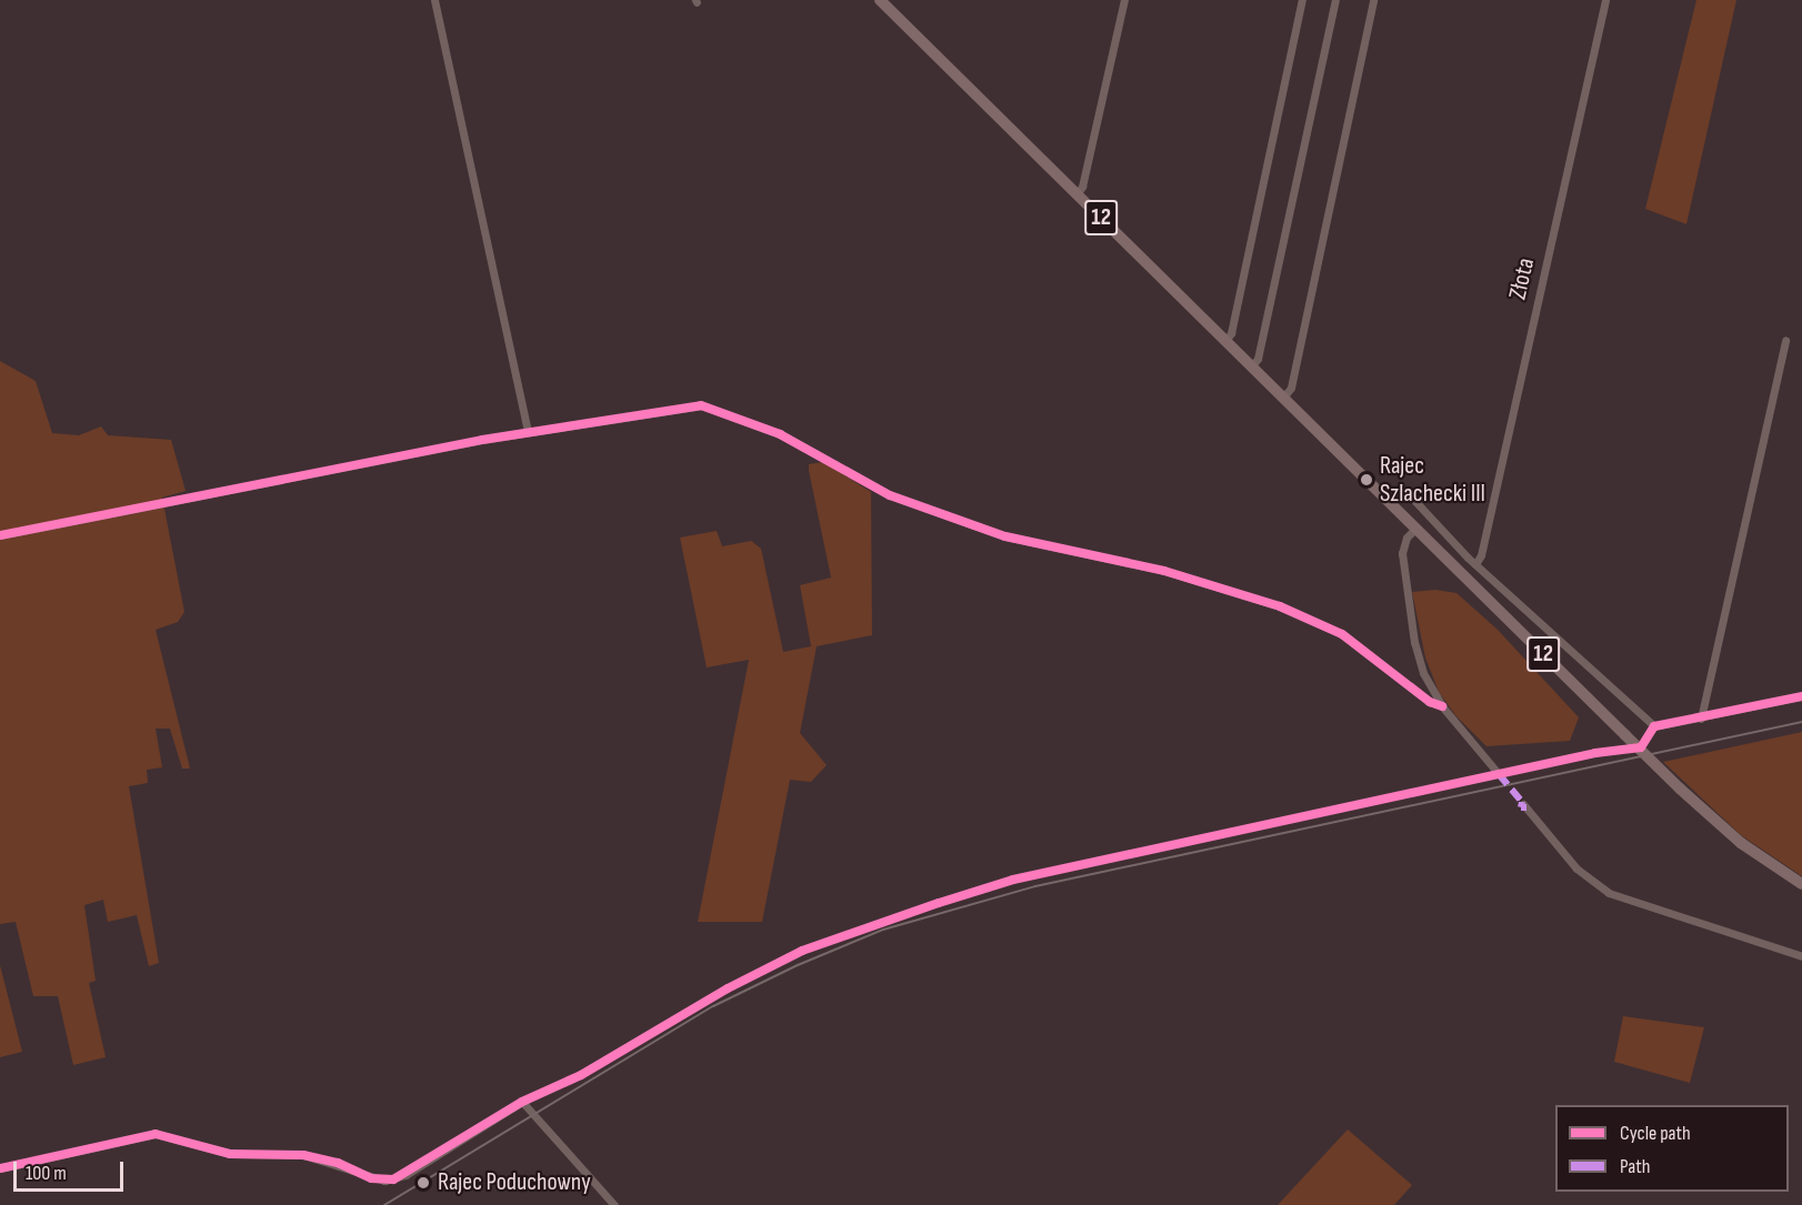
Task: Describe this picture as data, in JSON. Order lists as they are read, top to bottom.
{
  "streets": {
    "main road": ["12"],
    "street": ["Złota"]
  },
  "places": ["Rajec Szlachecki III", "Rajec Poduchowny"],
  "legend": ["Cycle path", "Path"],
  "scale_bar": "100 m"
}
